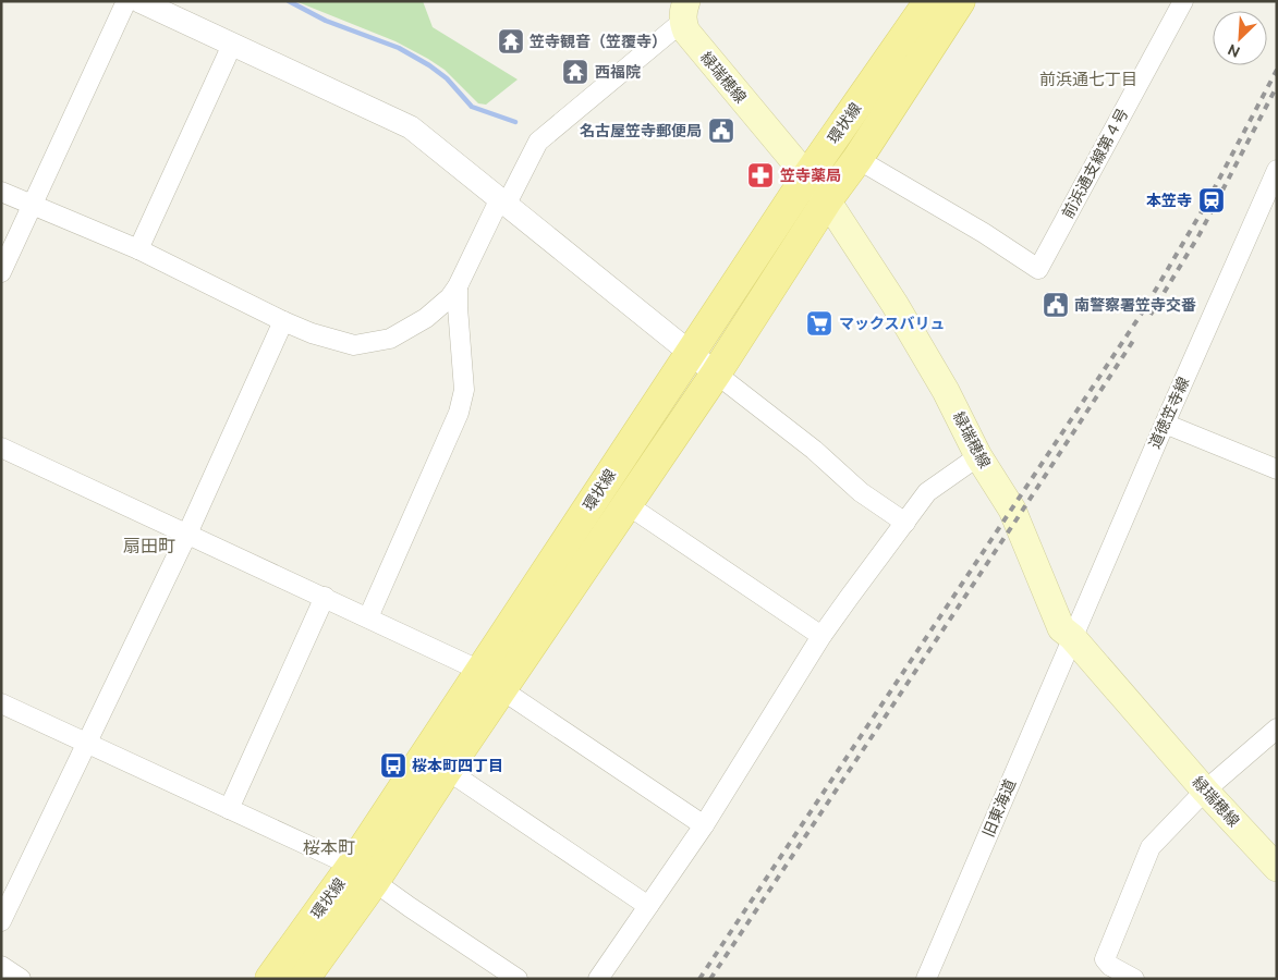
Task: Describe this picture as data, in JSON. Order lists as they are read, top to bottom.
{
  "streets": {
    "main road": ["緑瑞穂線", "環状線"],
    "street": ["前浜通支線第４号", "道徳笠寺線", "旧東海道"]
  },
  "crossings": [
    ["緑瑞穂線", "環状線"],
    ["緑瑞穂線", "道徳笠寺線"],
    ["緑瑞穂線", "旧東海道"],
    ["環状線", "前浜通支線第４号"],
    ["道徳笠寺線", "旧東海道"]
  ],
  "districts": ["前浜通七丁目", "扇田町", "桜本町"],
  "places": {
    "temple": ["笠寺観音（笠覆寺）", "西福院"],
    "public building": ["名古屋笠寺郵便局", "南警察署笠寺交番"],
    "pharmacy": ["笠寺薬局"],
    "station": ["本笠寺"],
    "supermarket": ["マックスバリュ"],
    "bus stop": ["桜本町四丁目"]
  },
  "north": "bottom left"
}
